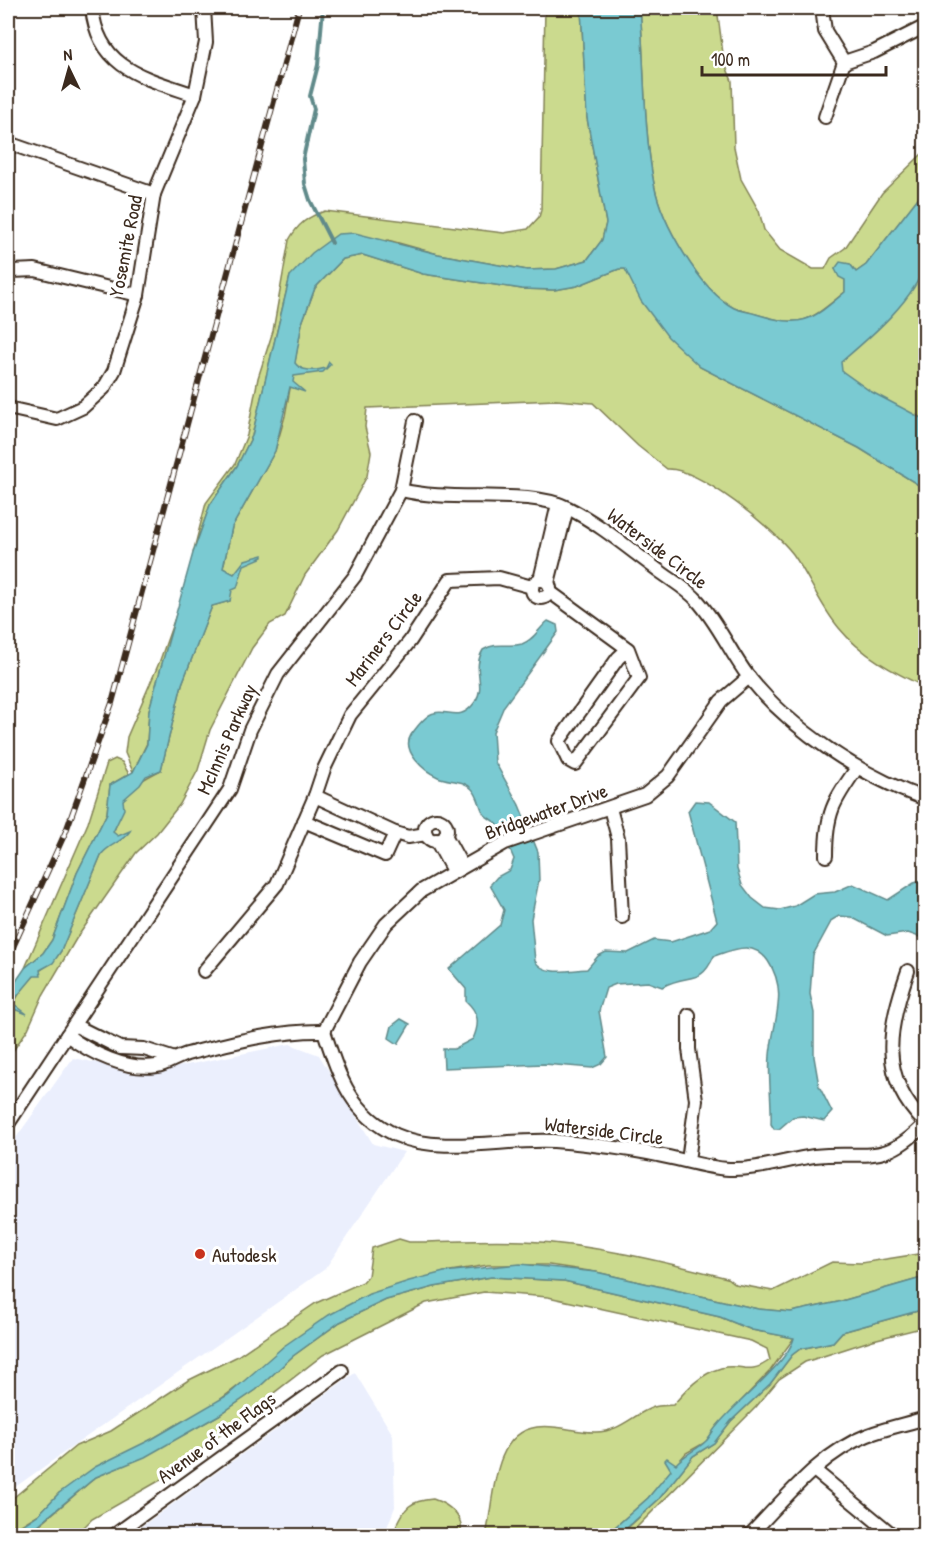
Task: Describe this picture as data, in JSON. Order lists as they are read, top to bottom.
{
  "streets": {
    "street": [
      "Yosemite Road",
      "Waterside Circle",
      "Mariners Circle",
      "McInnis Parkway",
      "Bridgewater Drive",
      "Avenue of the Flags"
    ]
  },
  "crossings": [
    ["Waterside Circle", "McInnis Parkway"],
    ["Waterside Circle", "Bridgewater Drive"]
  ],
  "places": ["Autodesk"],
  "scale_bar": "100 m",
  "north": "top"
}
